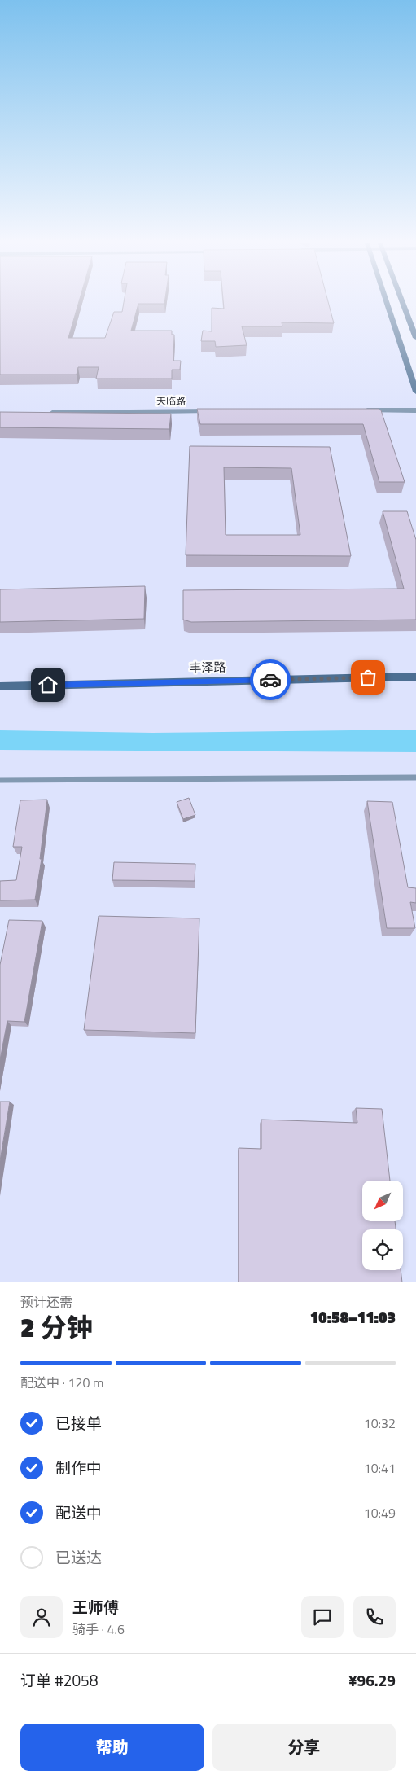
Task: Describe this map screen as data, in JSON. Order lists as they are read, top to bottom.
{
  "streets": {
    "main road": ["丰泽路"],
    "street": ["天临路"]
  },
  "north": "bottom left",
  "page": {
    "heading": ["2 分钟", "预计还需", "10:58–11:03"],
    "panel": [
      "王师傅",
      "骑手 · 4.6",
      "订单 #2058",
      "¥96.29"
    ],
    "bar": "配送中 · 120 m",
    "list": [
      ["已接单", "10:32"],
      ["制作中", "10:41"],
      ["配送中", "10:49"],
      "已送达"
    ],
    "buttons": ["帮助", "分享"]
  }
}
